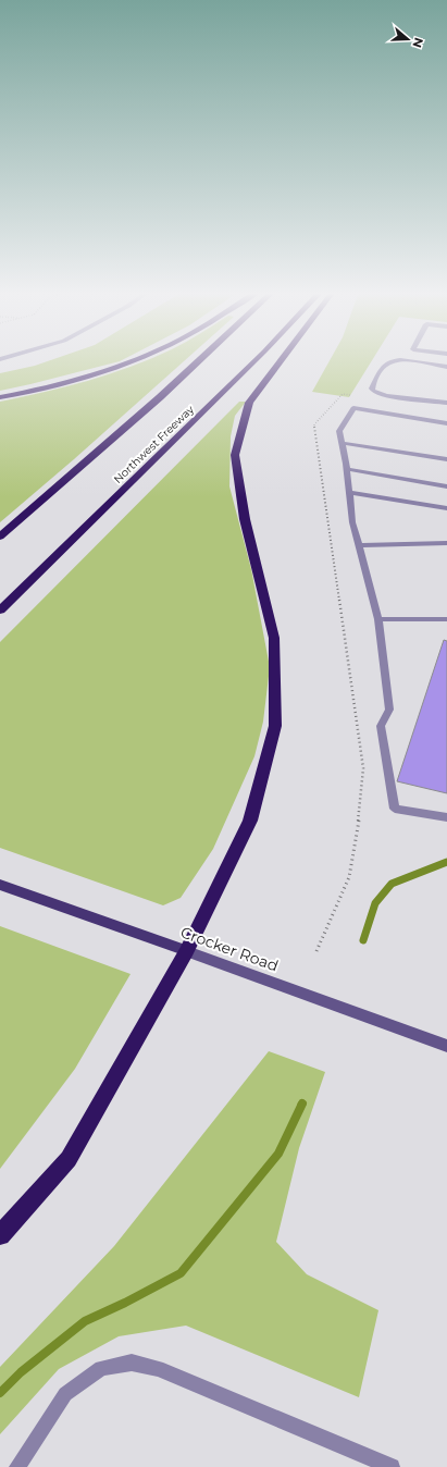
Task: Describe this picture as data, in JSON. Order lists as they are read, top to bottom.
{
  "streets": {
    "highway": ["Northwest Freeway"],
    "main road": ["Crocker Road"]
  },
  "north": "right"
}
